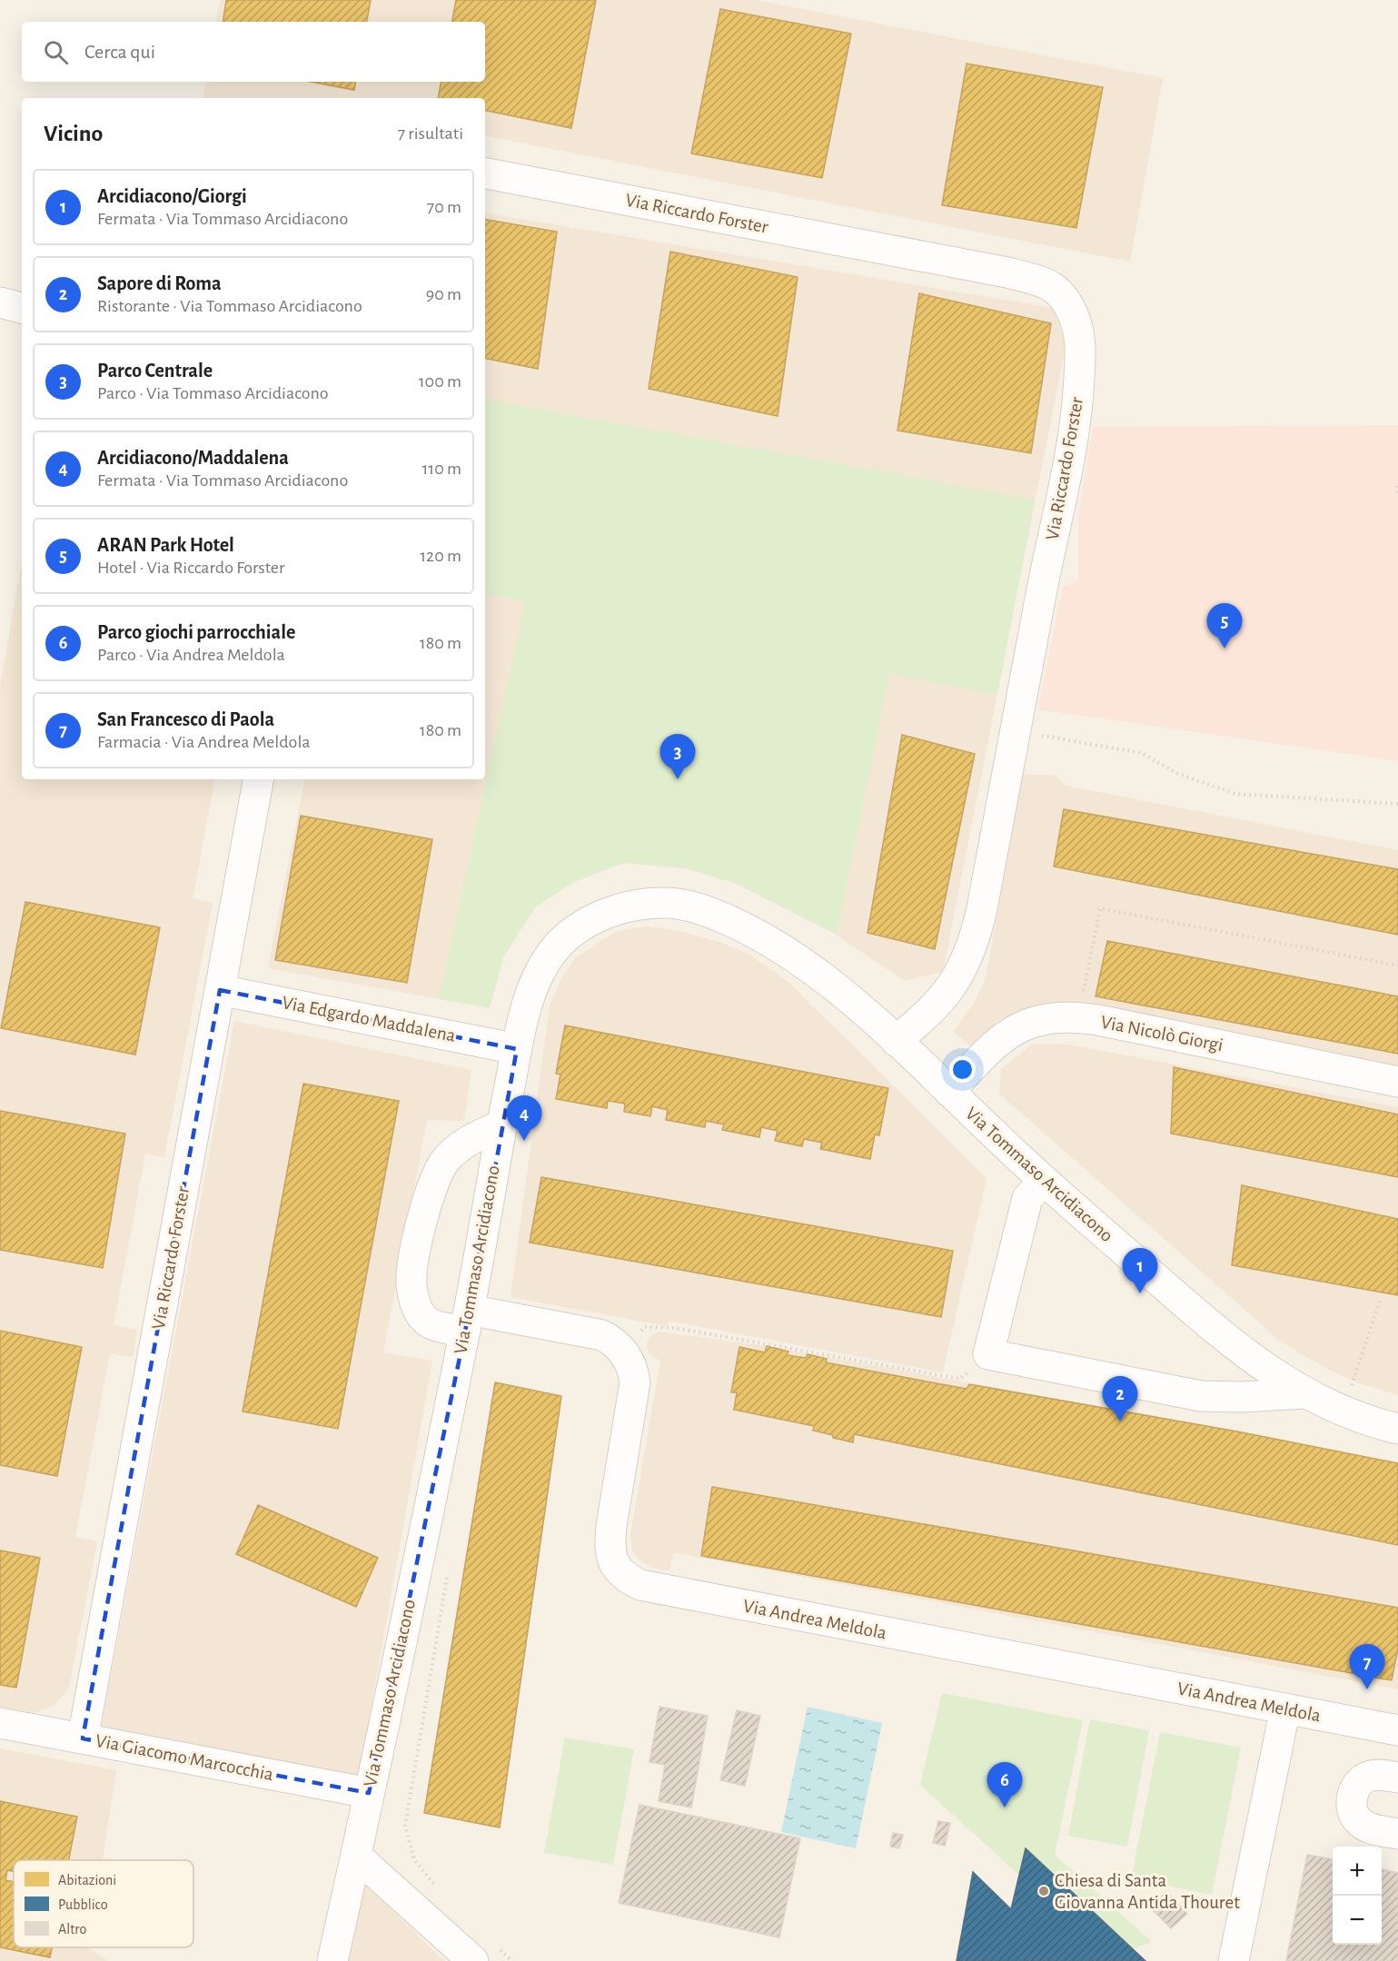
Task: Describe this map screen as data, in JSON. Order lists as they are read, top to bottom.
{
  "streets": {
    "street": [
      "Via Riccardo Forster",
      "Via Edgardo Maddalena",
      "Via Nicolò Giorgi",
      "Via Tommaso Arcidiacono",
      "Via Andrea Meldola",
      "Via Giacomo Marcocchia"
    ]
  },
  "crossings": [
    ["Via Riccardo Forster", "Via Edgardo Maddalena"],
    ["Via Riccardo Forster", "Via Tommaso Arcidiacono"],
    ["Via Riccardo Forster", "Via Giacomo Marcocchia"],
    ["Via Edgardo Maddalena", "Via Tommaso Arcidiacono"],
    ["Via Nicolò Giorgi", "Via Tommaso Arcidiacono"],
    ["Via Tommaso Arcidiacono", "Via Andrea Meldola"],
    ["Via Tommaso Arcidiacono", "Via Giacomo Marcocchia"]
  ],
  "places": ["Chiesa di Santa Giovanna Antida Thouret"],
  "legend": ["Abitazioni", "Pubblico", "Altro"],
  "page": {
    "search": "Cerca qui",
    "heading": ["Vicino", "7 risultati"],
    "list": [
      {
        "mark": "1",
        "name": "Arcidiacono/Giorgi",
        "note": "Fermata · Via Tommaso Arcidiacono",
        "value": "70 m"
      },
      {
        "mark": "2",
        "name": "Sapore di Roma",
        "note": "Ristorante · Via Tommaso Arcidiacono",
        "value": "90 m"
      },
      {
        "mark": "3",
        "name": "Parco Centrale",
        "note": "Parco · Via Tommaso Arcidiacono",
        "value": "100 m"
      },
      {
        "mark": "4",
        "name": "Arcidiacono/Maddalena",
        "note": "Fermata · Via Tommaso Arcidiacono",
        "value": "110 m"
      },
      {
        "mark": "5",
        "name": "ARAN Park Hotel",
        "note": "Hotel · Via Riccardo Forster",
        "value": "120 m"
      },
      {
        "mark": "6",
        "name": "Parco giochi parrocchiale",
        "note": "Parco · Via Andrea Meldola",
        "value": "180 m"
      },
      {
        "mark": "7",
        "name": "San Francesco di Paola",
        "note": "Farmacia · Via Andrea Meldola",
        "value": "180 m"
      }
    ],
    "pins": [
      "5",
      "3",
      "4",
      "1",
      "2",
      "7",
      "6"
    ],
    "map_buttons": ["+", "−"]
  }
}
